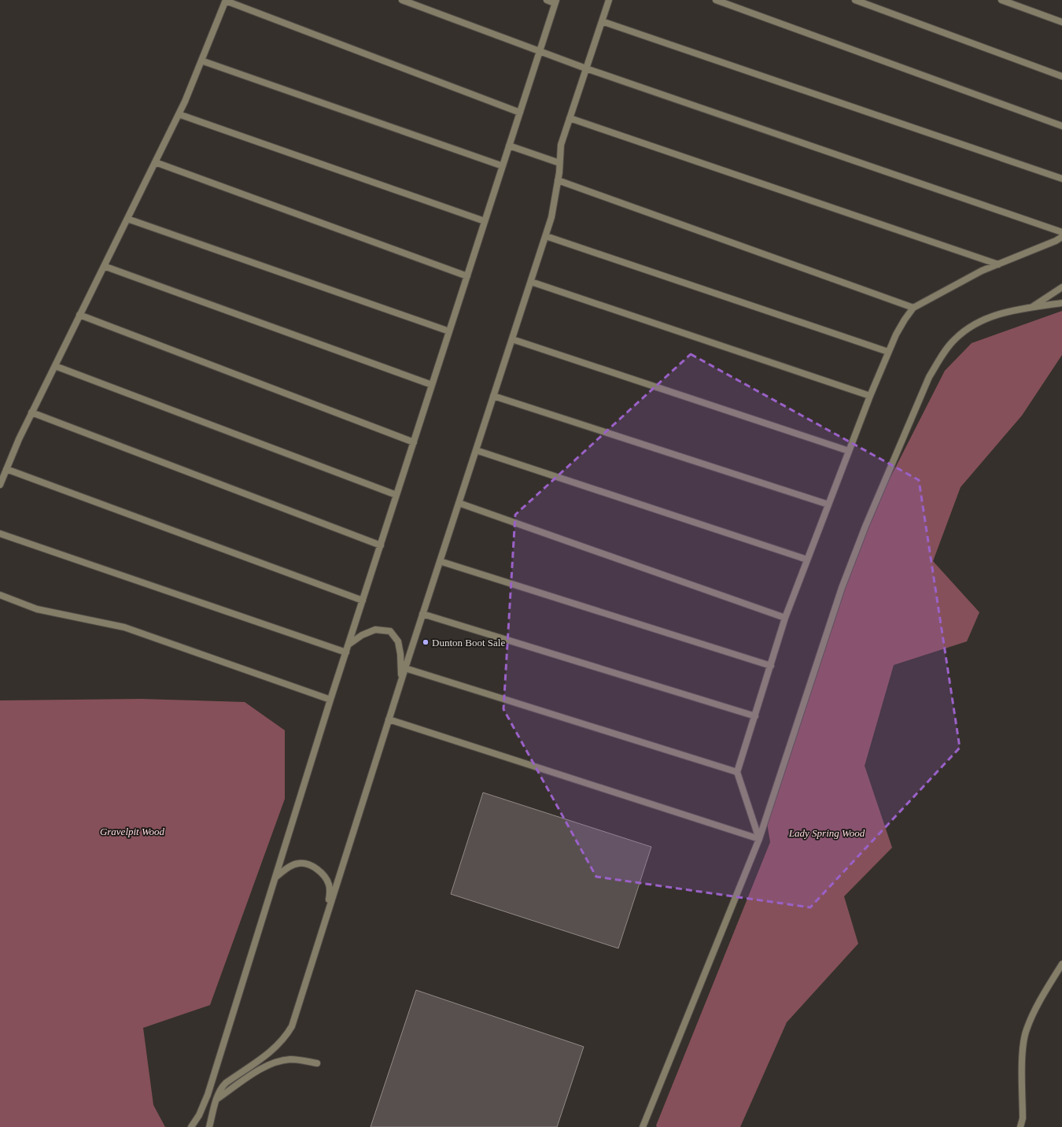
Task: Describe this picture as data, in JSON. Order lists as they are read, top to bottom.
{
  "parks": ["Gravelpit Wood", "Lady Spring Wood"],
  "places": ["Dunton Boot Sale"]
}
